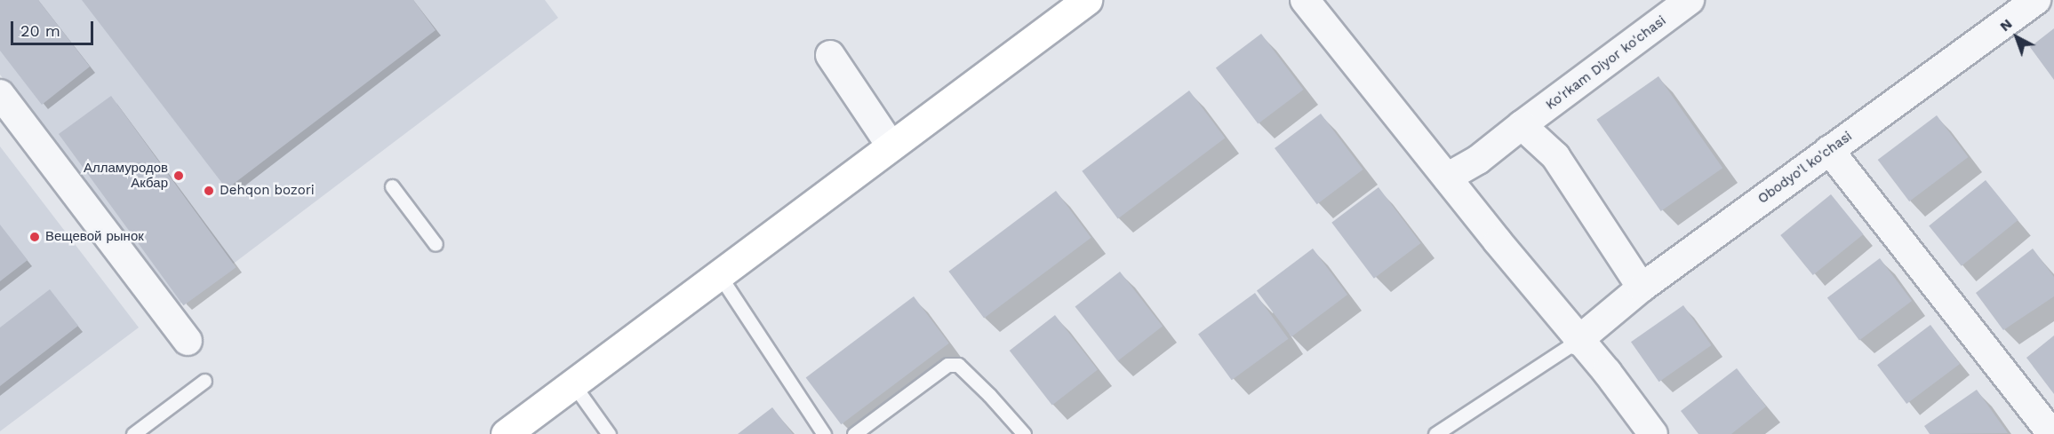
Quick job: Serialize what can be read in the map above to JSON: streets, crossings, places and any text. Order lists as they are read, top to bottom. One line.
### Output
{"streets":{"street":["Ko'rkam Diyor ko'chasi","Obodyo'l ko'chasi"]},"places":["Алламуродов Акбар","Dehqon bozori","Вещевой рынок"],"scale_bar":"20 m","north":"top left"}
